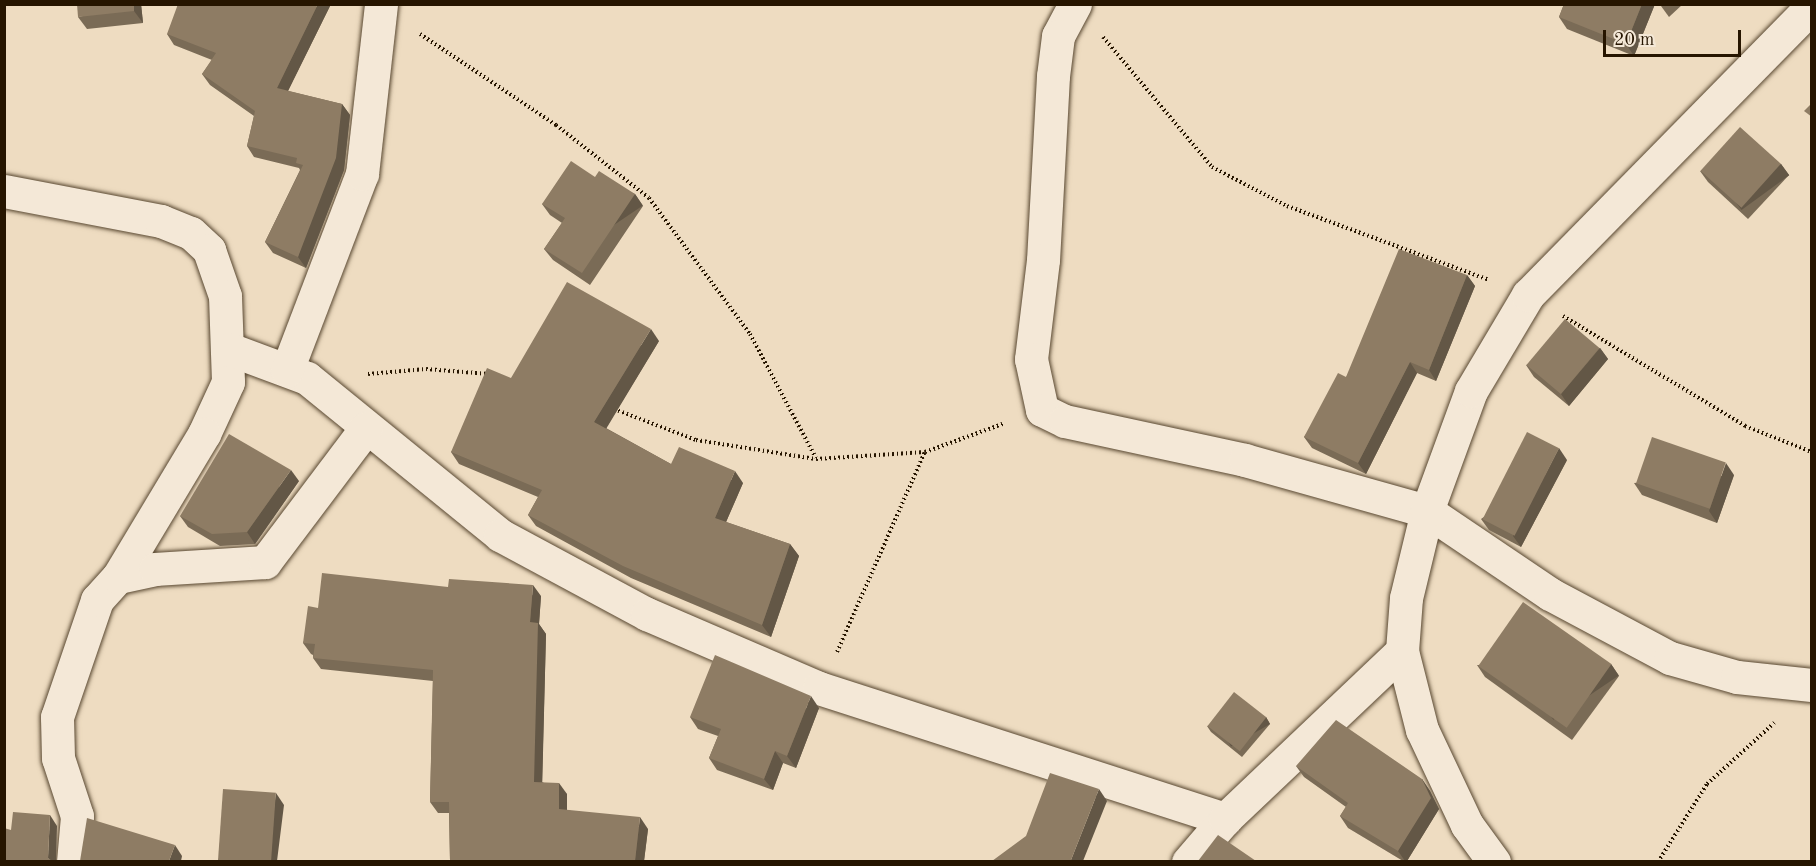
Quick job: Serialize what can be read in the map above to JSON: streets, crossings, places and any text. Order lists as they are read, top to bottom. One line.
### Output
{"scale_bar":"20 m"}
